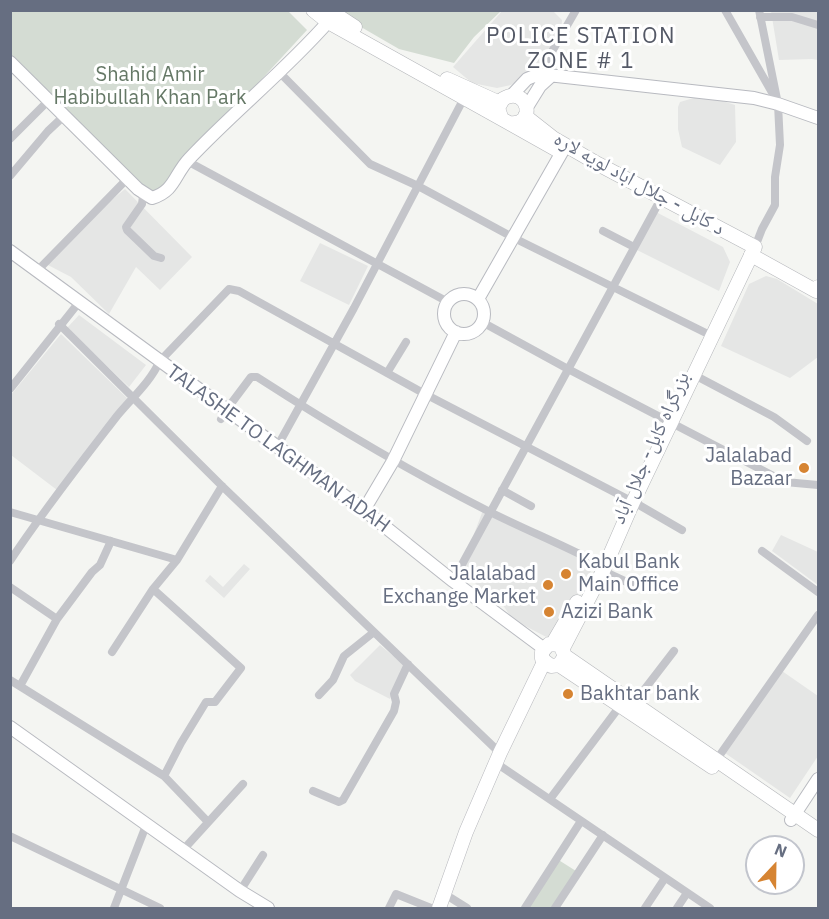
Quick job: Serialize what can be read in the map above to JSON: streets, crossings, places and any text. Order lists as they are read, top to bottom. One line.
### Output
{"streets":{"main road":["د کابل - جلال اباد لویه لاره","بزرگراه کابل- جلال آباد","TALASHE TO LAGHMAN ADAH"]},"crossings":[["د کابل - جلال اباد لویه لاره","بزرگراه کابل- جلال آباد"],["بزرگراه کابل- جلال آباد","TALASHE TO LAGHMAN ADAH"]],"districts":["POLICE STATION ZONE # 1"],"parks":["Shahid Amir Habibullah Khan Park"],"places":["Jalalabad Bazaar","Kabul Bank Main Office","Jalalabad Exchange Market","Azizi Bank","Bakhtar bank"],"north":"top"}
